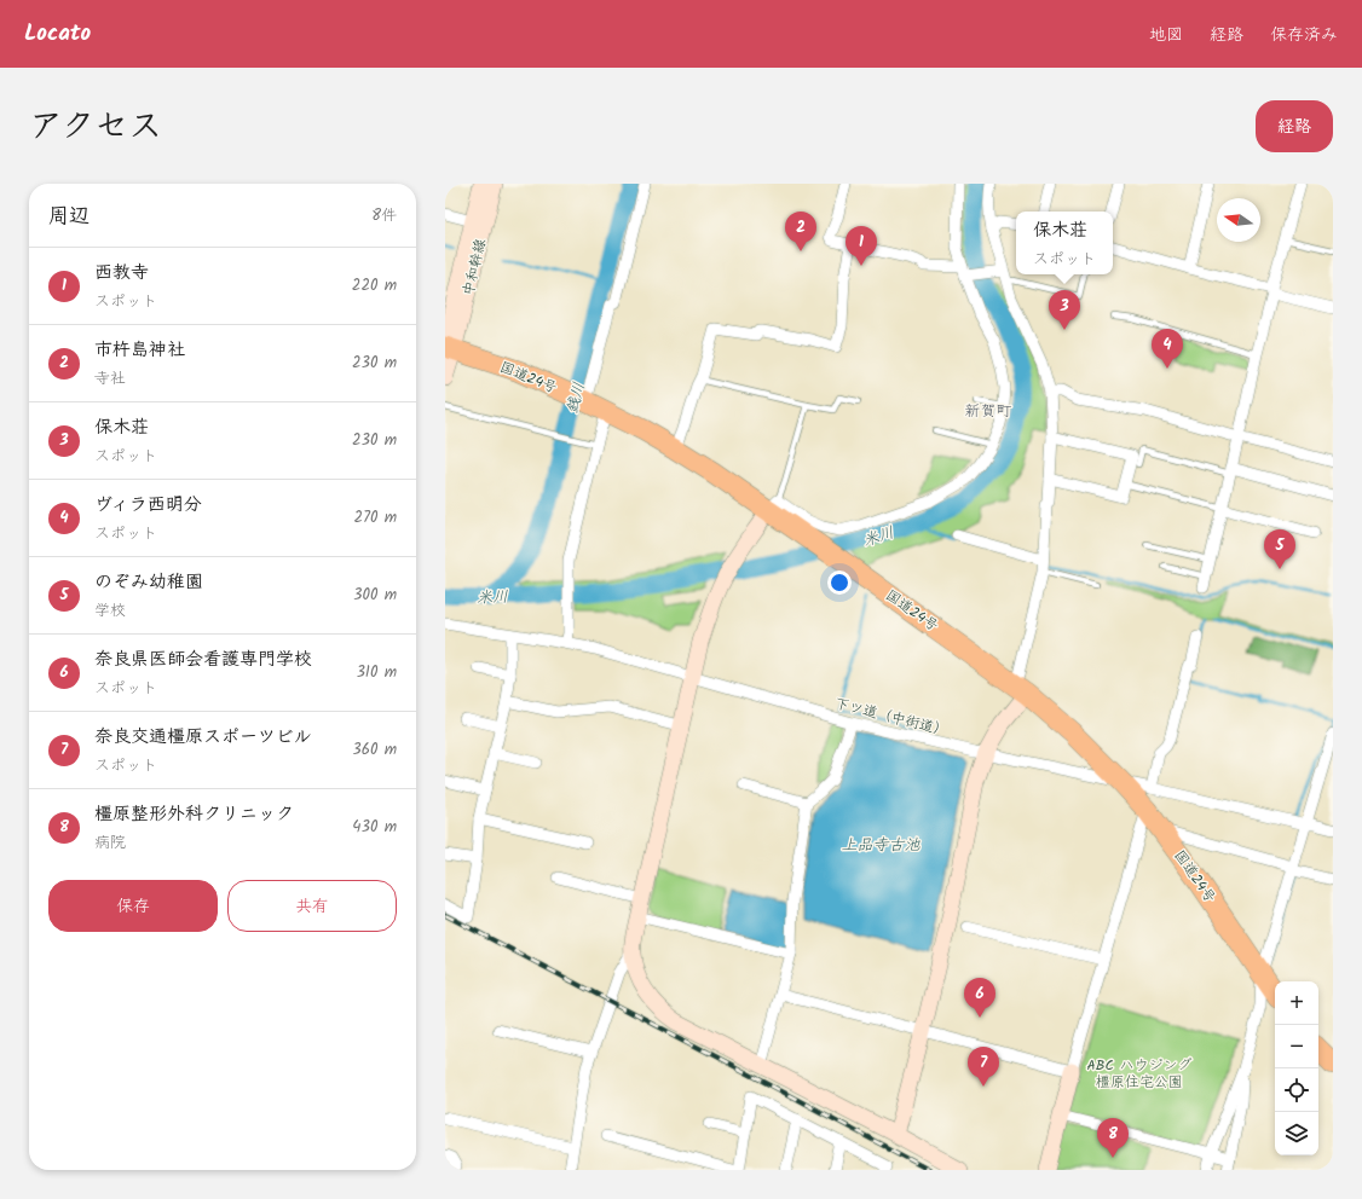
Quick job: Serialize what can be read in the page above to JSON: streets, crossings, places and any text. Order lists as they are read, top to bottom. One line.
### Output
{"streets":{"highway":["国道24号"],"street":["中和幹線","下ツ道（中街道）"]},"crossings":[["中和幹線","国道24号"],["国道24号","下ツ道（中街道）"]],"districts":["新賀町"],"water":["銭川","米川","上品寺古池"],"parks":["ABC ハウジング 橿原住宅公園"],"north":"left","page":{"header":"Locato","nav":["地図","経路","保存済み"],"title":"アクセス","buttons":["経路",["保存","共有"]],"heading":["周辺","8件"],"pins":["2","1","3","4","5","6","7","8"],"popup":["保木荘","スポット"],"list":[{"mark":"1","name":"西教寺","note":"スポット","value":"220 m"},{"mark":"2","name":"市杵島神社","note":"寺社","value":"230 m"},{"mark":"3","name":"保木荘","note":"スポット","value":"230 m"},{"mark":"4","name":"ヴィラ西明分","note":"スポット","value":"270 m"},{"mark":"5","name":"のぞみ幼稚園","note":"学校","value":"300 m"},{"mark":"6","name":"奈良県医師会看護専門学校","note":"スポット","value":"310 m"},{"mark":"7","name":"奈良交通橿原スポーツビル","note":"スポット","value":"360 m"},{"mark":"8","name":"橿原整形外科クリニック","note":"病院","value":"430 m"}],"map_buttons":["+","−"]}}
